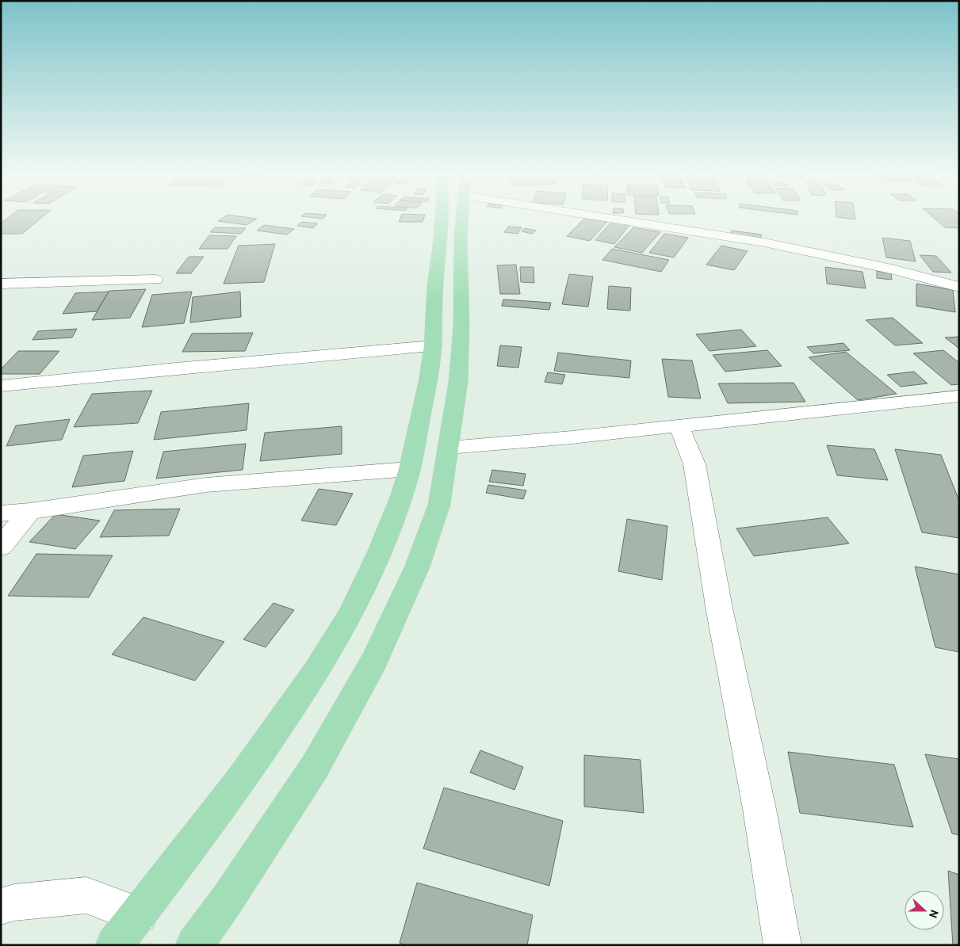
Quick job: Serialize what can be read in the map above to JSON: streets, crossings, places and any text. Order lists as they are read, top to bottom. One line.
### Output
{"north":"right"}
